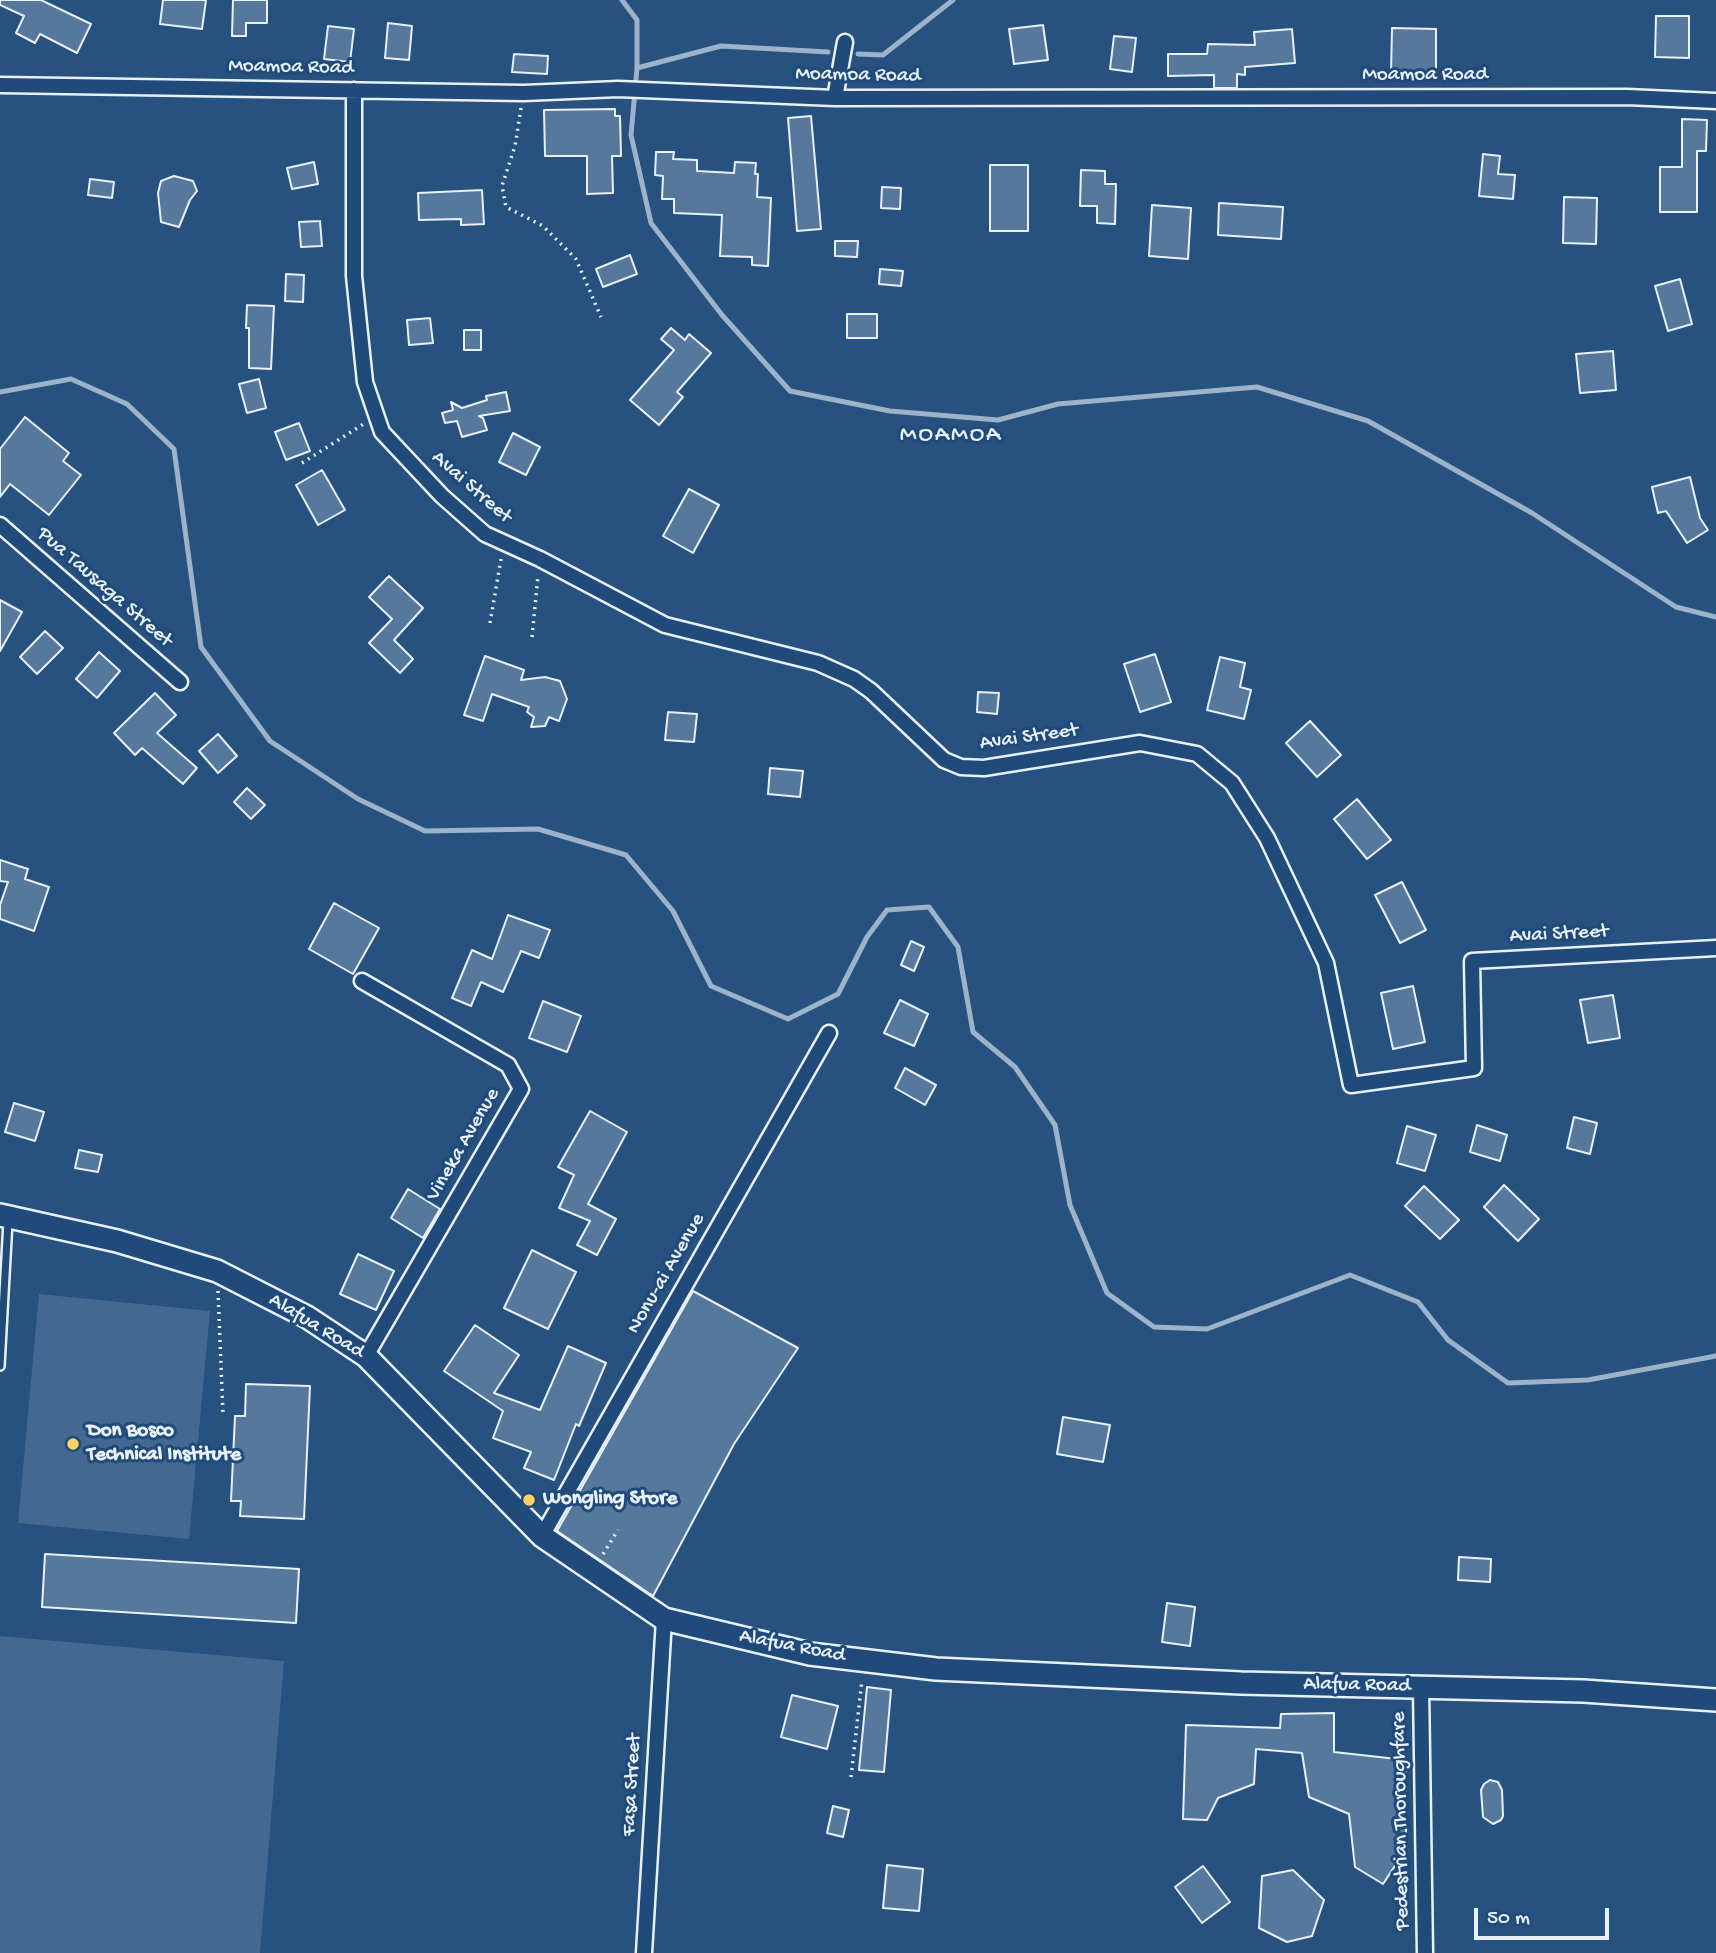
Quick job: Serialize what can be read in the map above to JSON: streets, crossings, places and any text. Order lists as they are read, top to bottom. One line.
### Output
{"streets":{"street":["Moamoa Road","Avai Street","Pua Tausaga Street","Vineka Avenue","Nonu-ai Avenue","Alafua Road","Fasa Street","Pedestrian Thoroughfare"]},"crossings":[["Moamoa Road","Avai Street"],["Vineka Avenue","Alafua Road"],["Nonu-ai Avenue","Alafua Road"],["Alafua Road","Fasa Street"],["Alafua Road","Pedestrian Thoroughfare"]],"districts":["MOAMOA"],"places":["Don Bosco Technical Institute","Wongling Store"],"scale_bar":"50 m"}
